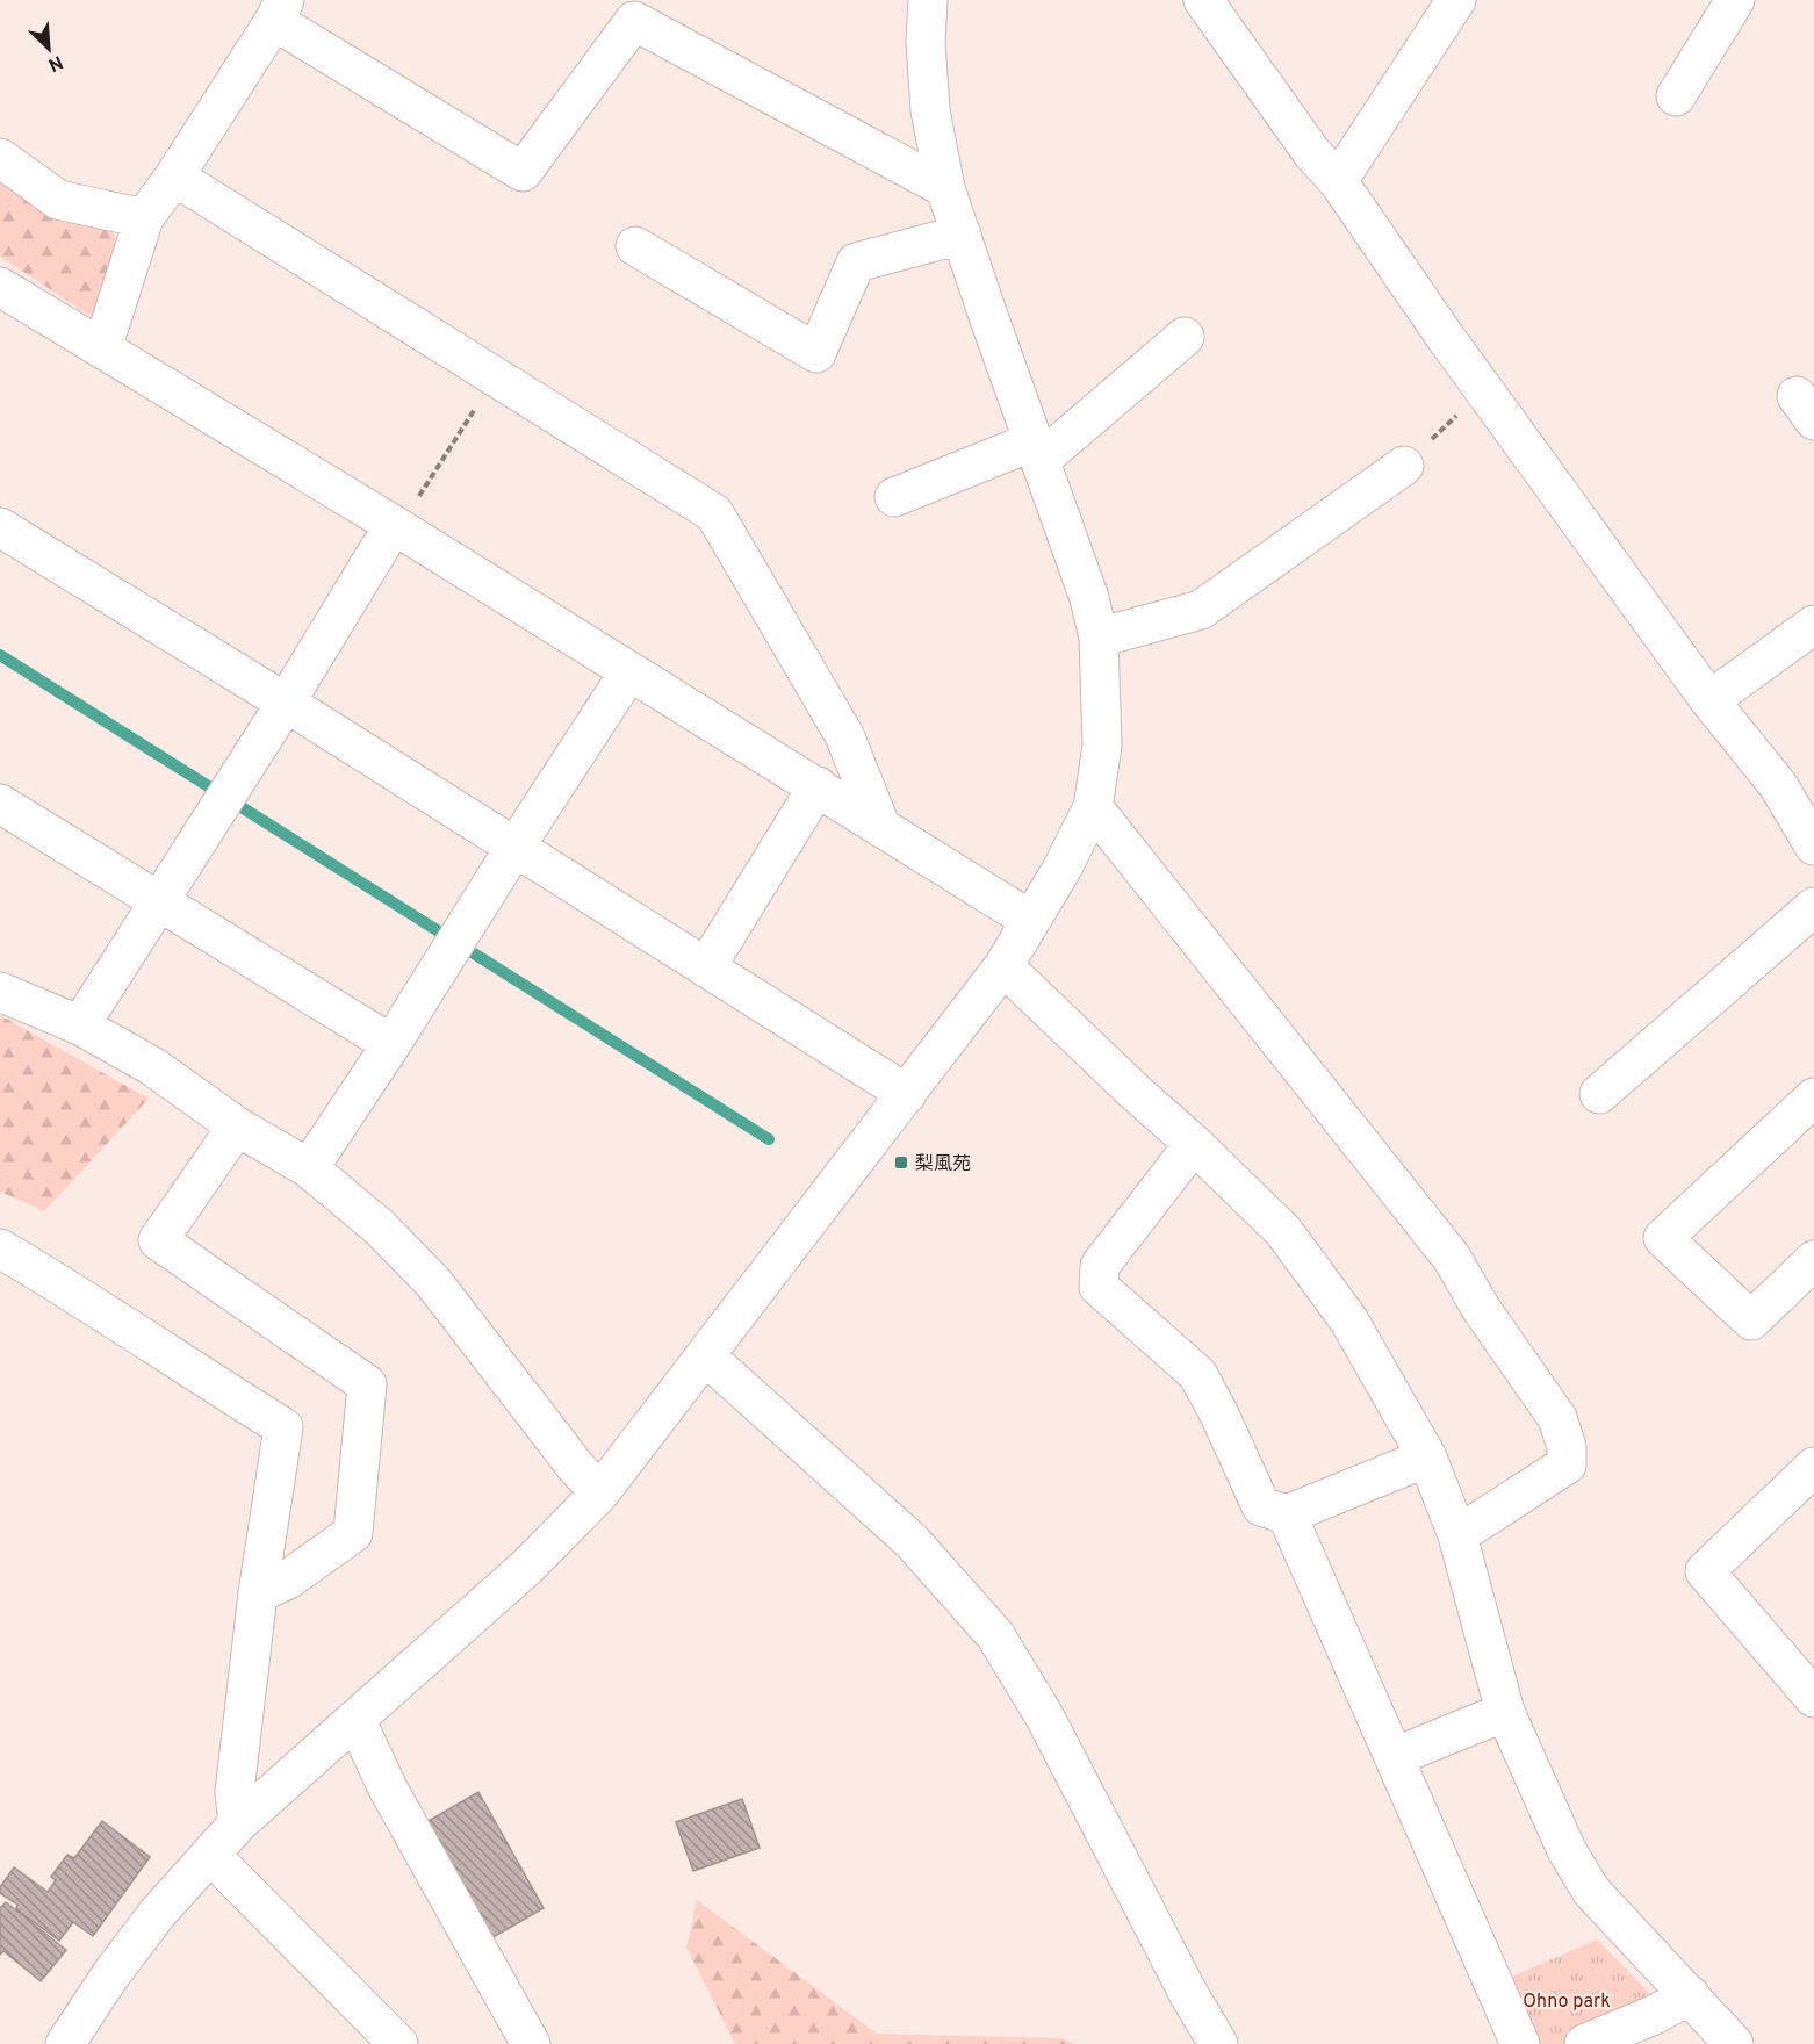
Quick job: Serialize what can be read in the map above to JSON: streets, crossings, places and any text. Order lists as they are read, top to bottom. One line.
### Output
{"parks":["Ohno park"],"places":{"transit":["梨風苑"]},"north":"bottom right"}
